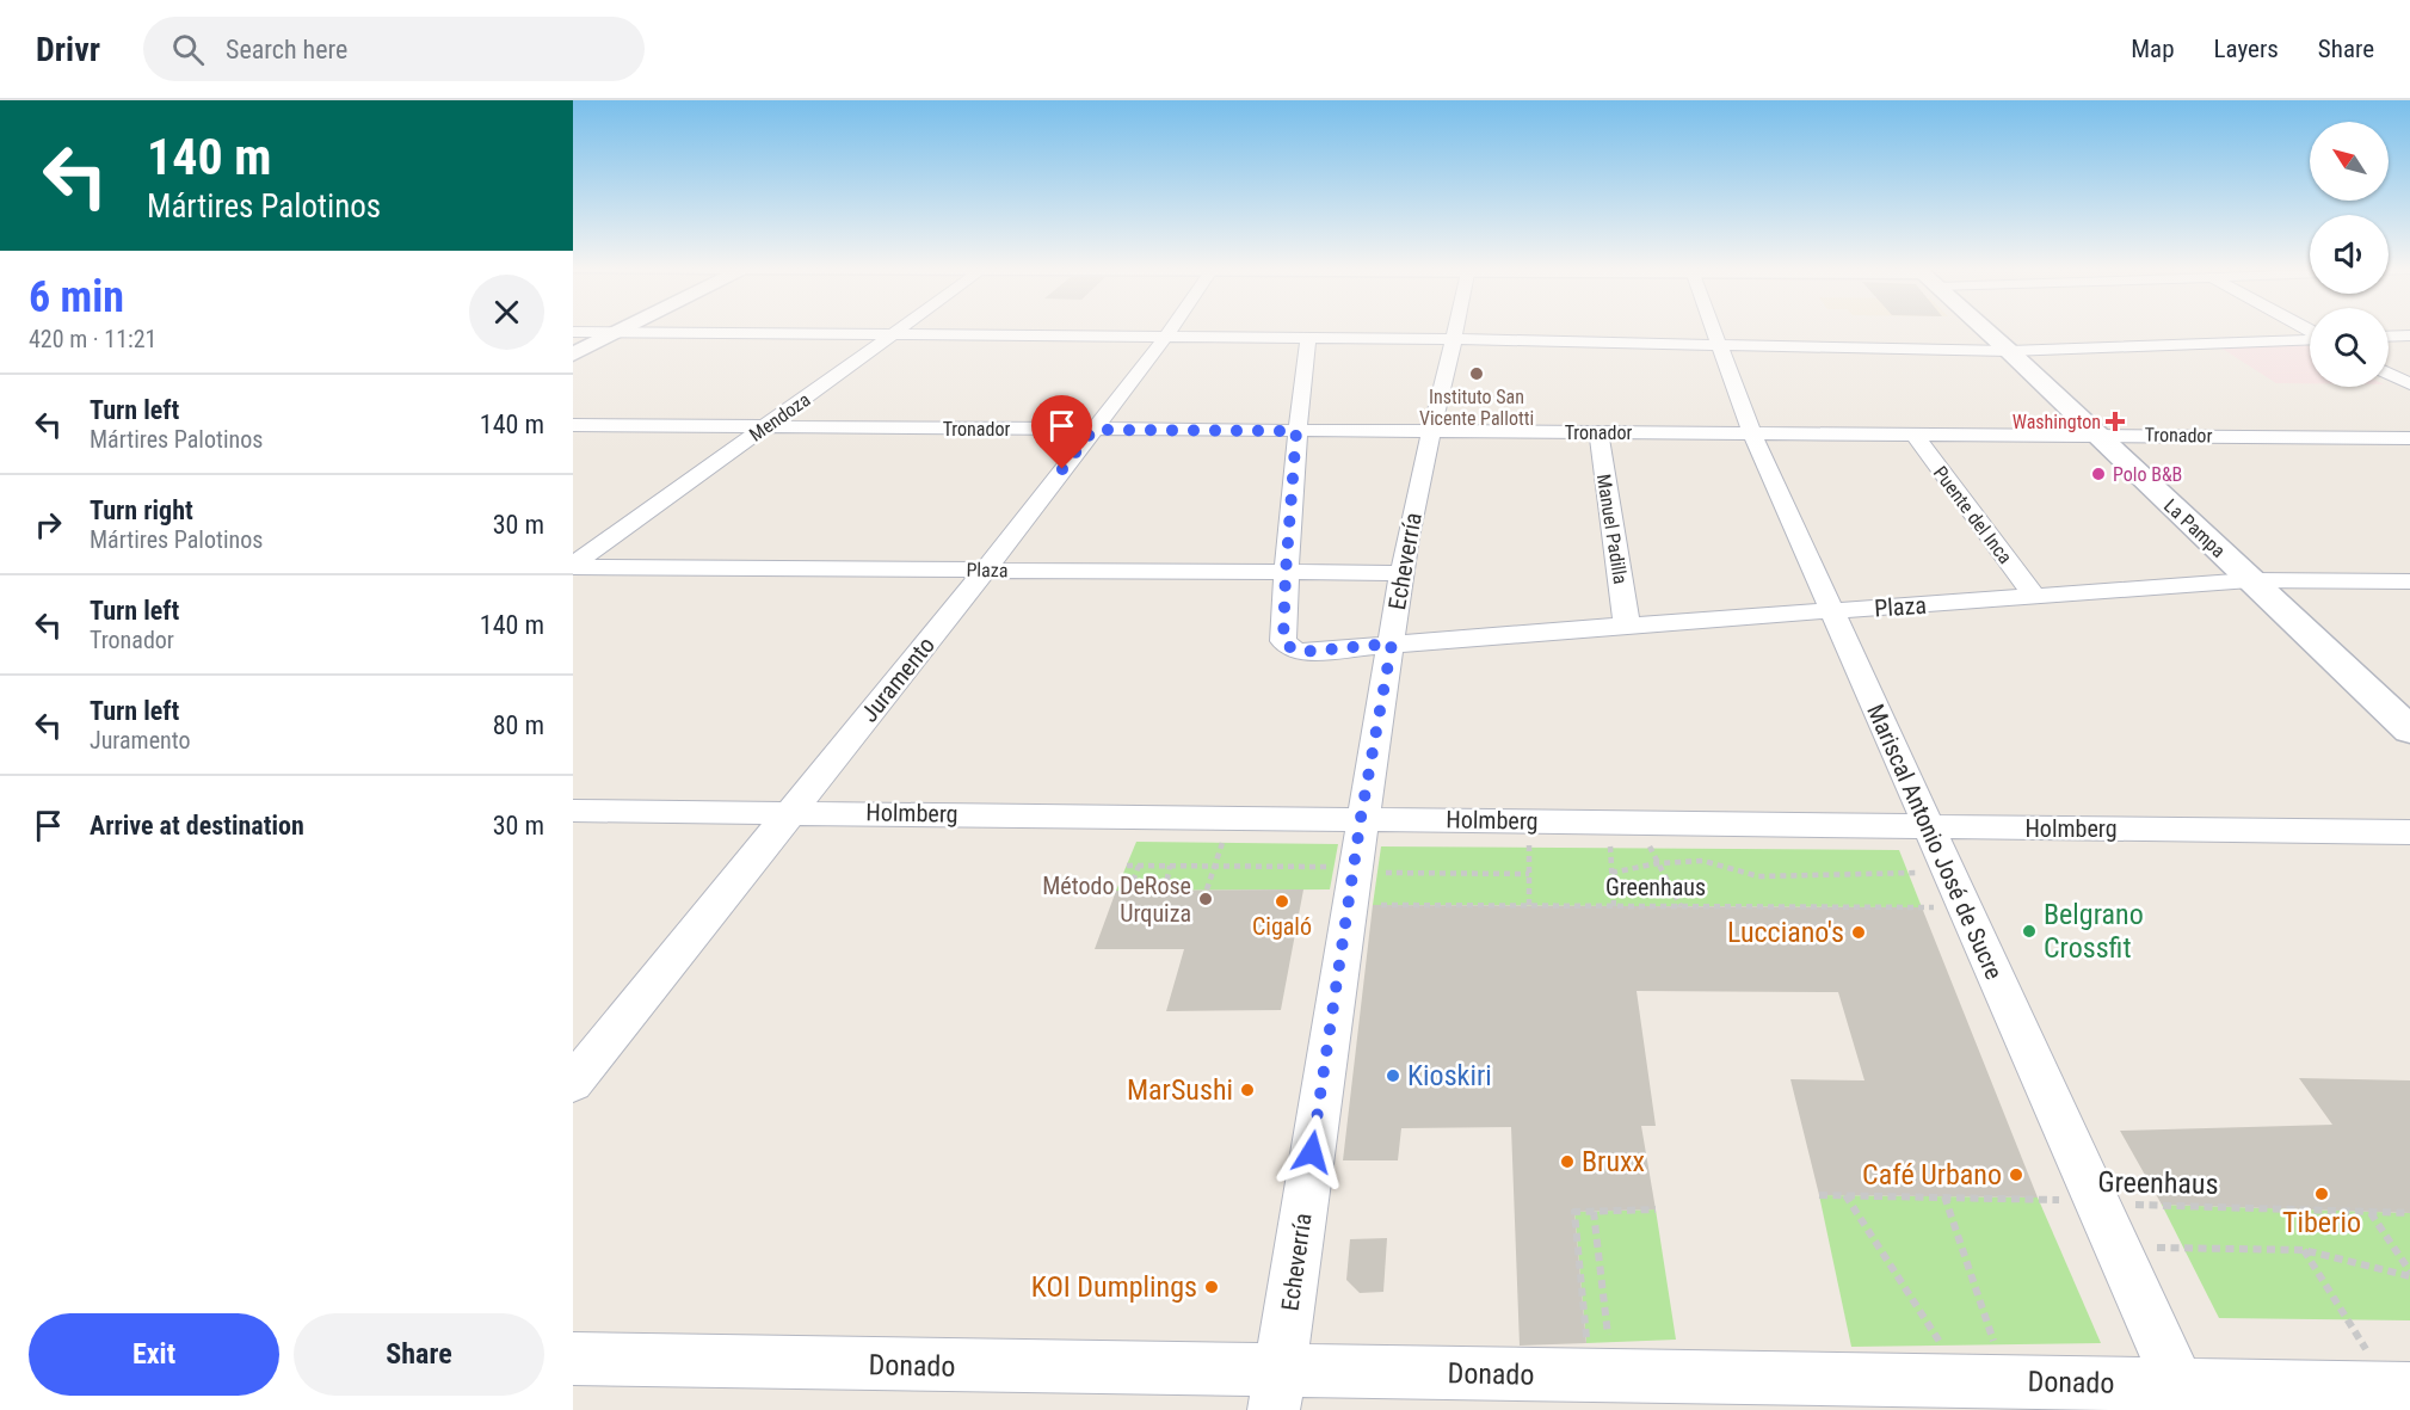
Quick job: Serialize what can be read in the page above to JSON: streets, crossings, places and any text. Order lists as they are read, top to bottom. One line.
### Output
{"streets":{"street":["Mendoza","Tronador","Puente del Inca","La Pampa","Manuel Padilla","Echeverría","Plaza","Juramento","Holmberg","Mariscal Antonio José de Sucre","Donado"],"path":["Greenhaus"]},"crossings":[["Mendoza","Tronador"],["Mendoza","Plaza"],["Tronador","Puente del Inca"],["Tronador","La Pampa"],["Tronador","Manuel Padilla"],["Tronador","Echeverría"],["Tronador","Juramento"],["Tronador","Mariscal Antonio José de Sucre"],["Puente del Inca","Plaza"],["La Pampa","Plaza"],["Manuel Padilla","Plaza"],["Echeverría","Plaza"],["Echeverría","Holmberg"],["Echeverría","Greenhaus"],["Echeverría","Donado"],["Plaza","Juramento"],["Plaza","Mariscal Antonio José de Sucre"],["Juramento","Holmberg"],["Holmberg","Mariscal Antonio José de Sucre"],["Mariscal Antonio José de Sucre","Greenhaus"],["Mariscal Antonio José de Sucre","Donado"]],"places":{"other":["Instituto San Vicente Pallotti","Polo B&B","Método DeRose Urquiza","Cigaló","Belgrano Crossfit","Lucciano's","Kioskiri","MarSushi","Bruxx","Café Urbano","Tiberio","KOI Dumplings"],"health":["Washington"]},"north":"top left","page":{"header":"Drivr","search":"Search here","nav":["Map","Layers","Share"],"turn":["140 m","Mártires Palotinos"],"heading":["6 min","420 m · 11:21"],"list":[{"name":"Turn left","note":"Mártires Palotinos","value":"140 m"},{"name":"Turn right","note":"Mártires Palotinos","value":"30 m"},{"name":"Turn left","note":"Tronador","value":"140 m"},{"name":"Turn left","note":"Juramento","value":"80 m"},{"name":"Arrive at destination","value":"30 m"}],"buttons":["Exit","Share"]}}
